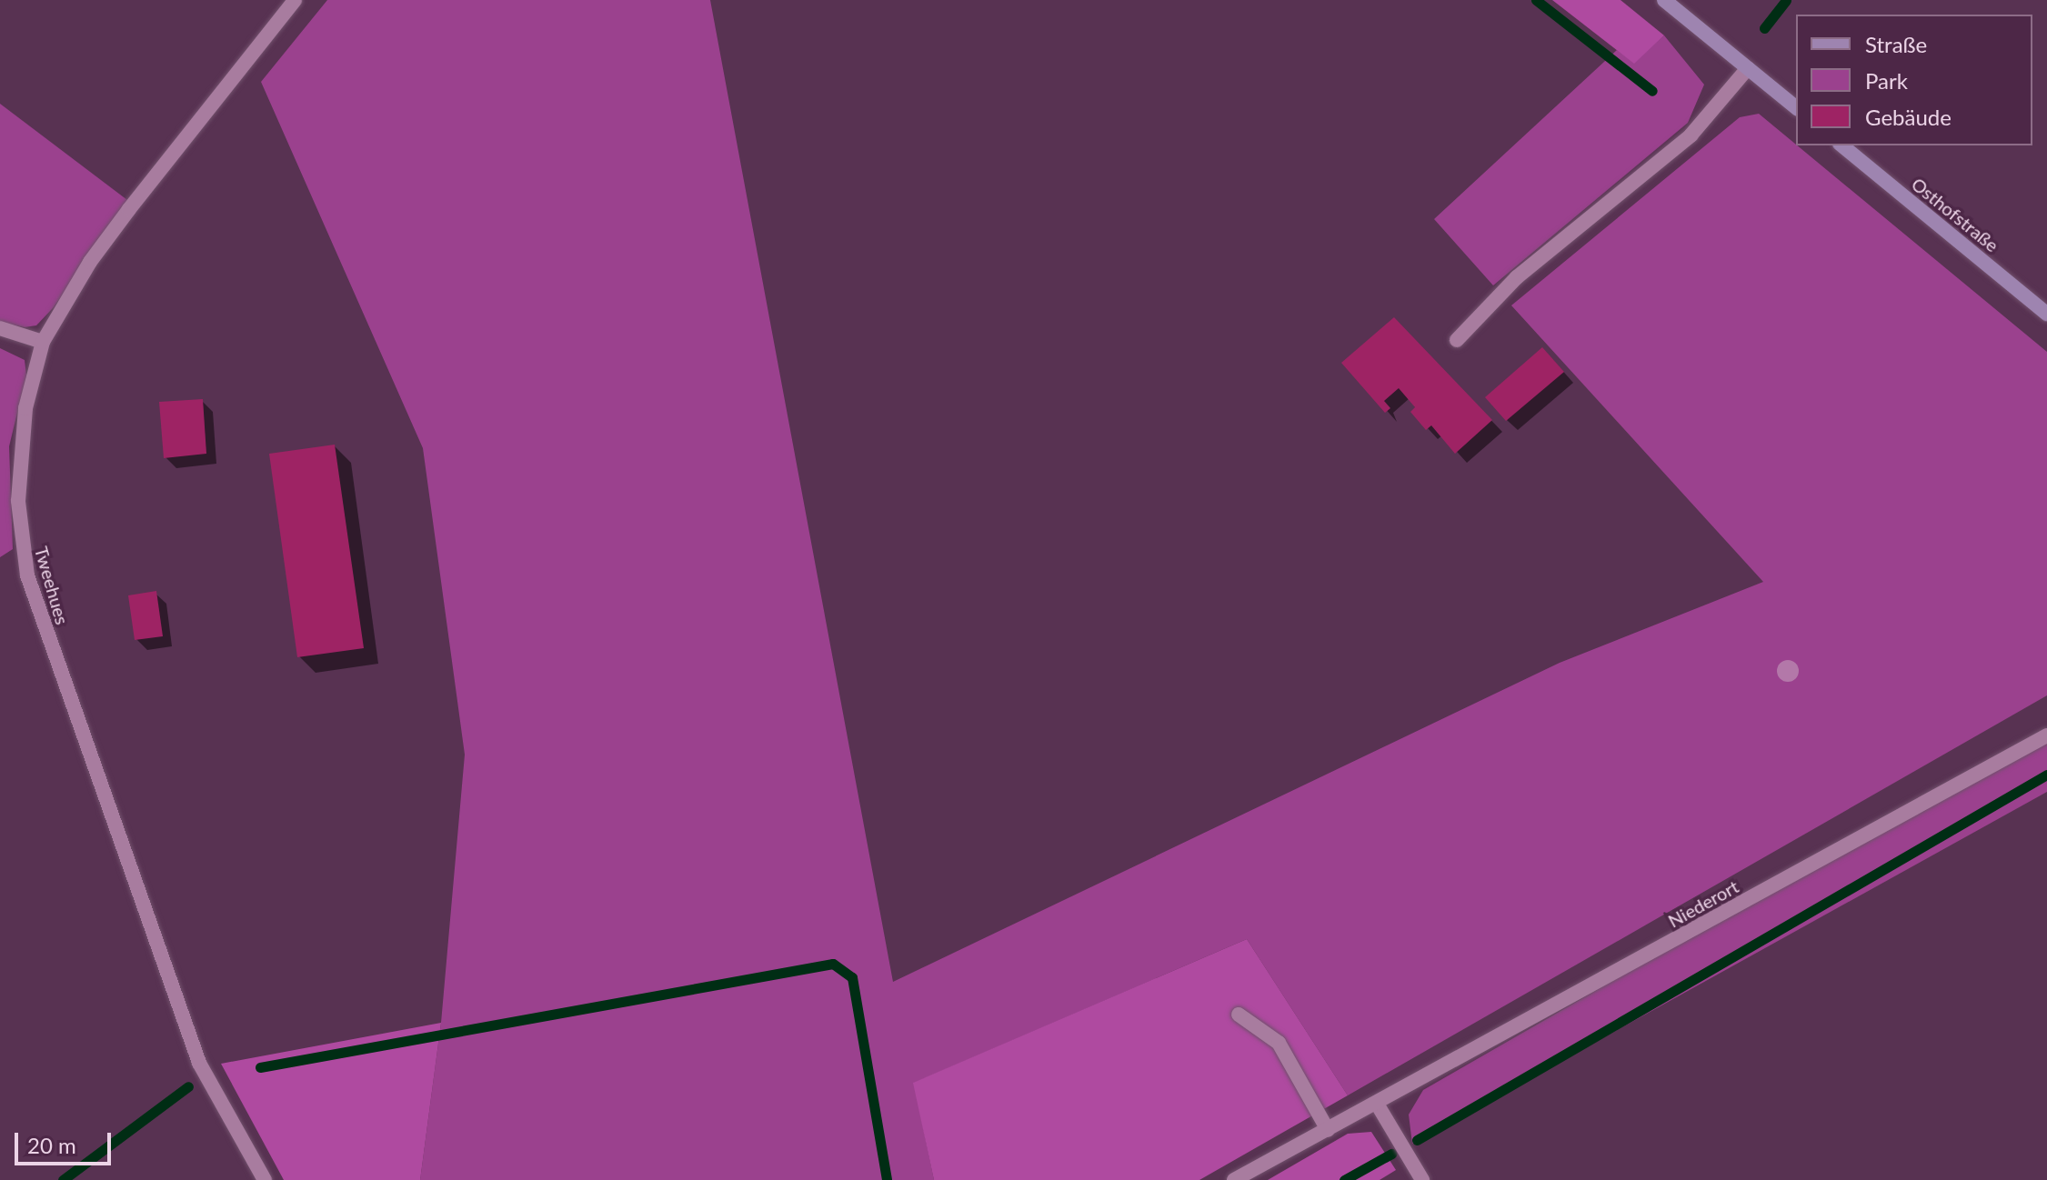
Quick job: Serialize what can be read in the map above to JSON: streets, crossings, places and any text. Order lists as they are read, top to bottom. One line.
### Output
{"streets":{"street":["Osthofstraße","Tweehues","Niederort"]},"legend":["Straße","Park","Gebäude"],"scale_bar":"20 m"}
